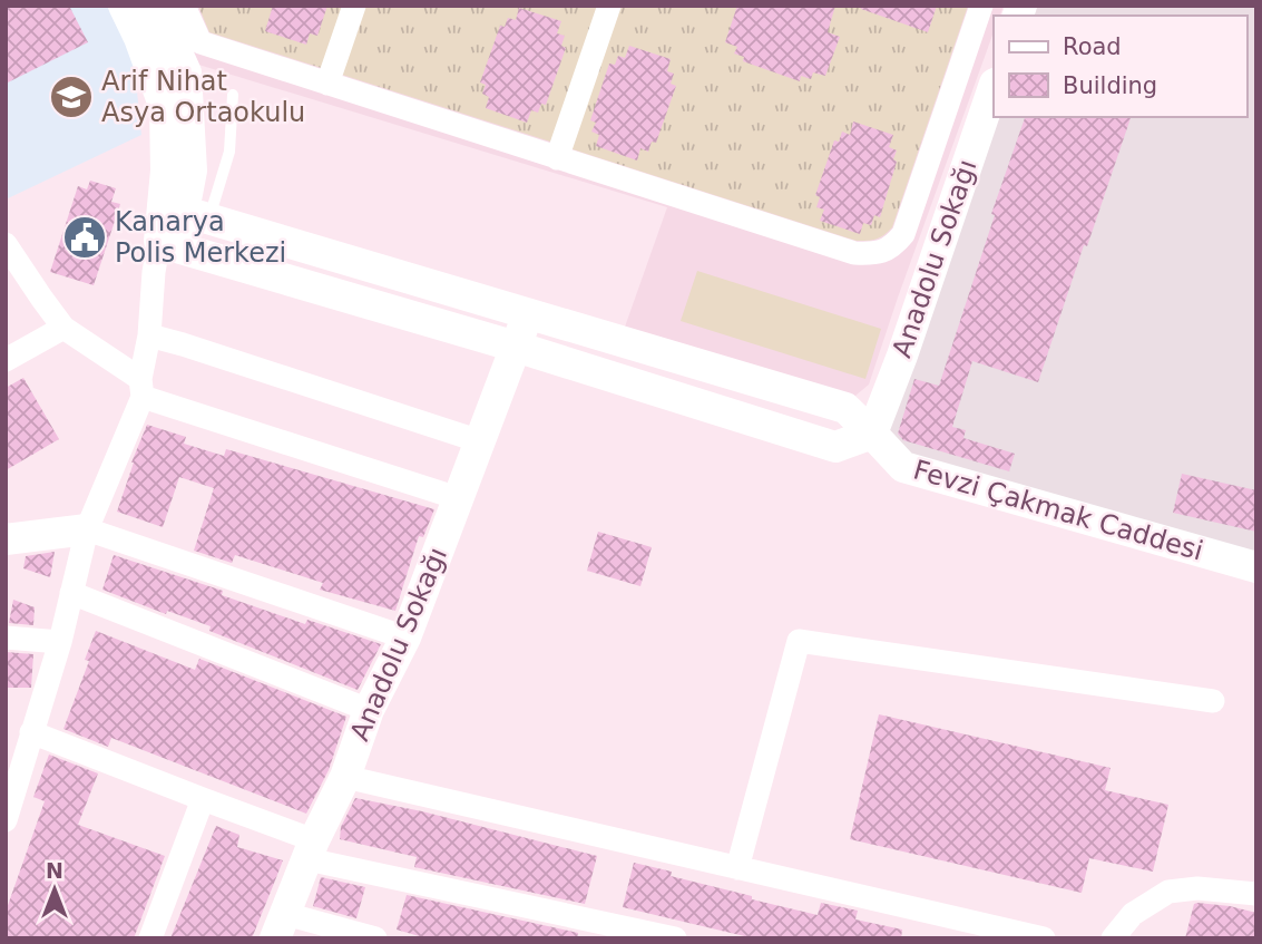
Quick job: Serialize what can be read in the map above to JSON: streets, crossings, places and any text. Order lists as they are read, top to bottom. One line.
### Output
{"streets":{"street":["Anadolu Sokağı","Fevzi Çakmak Caddesi"]},"crossings":[["Anadolu Sokağı","Fevzi Çakmak Caddesi"]],"places":{"school or university":["Arif Nihat Asya Ortaokulu"],"public building":["Kanarya Polis Merkezi"]},"legend":["Road","Building"],"north":"top"}
